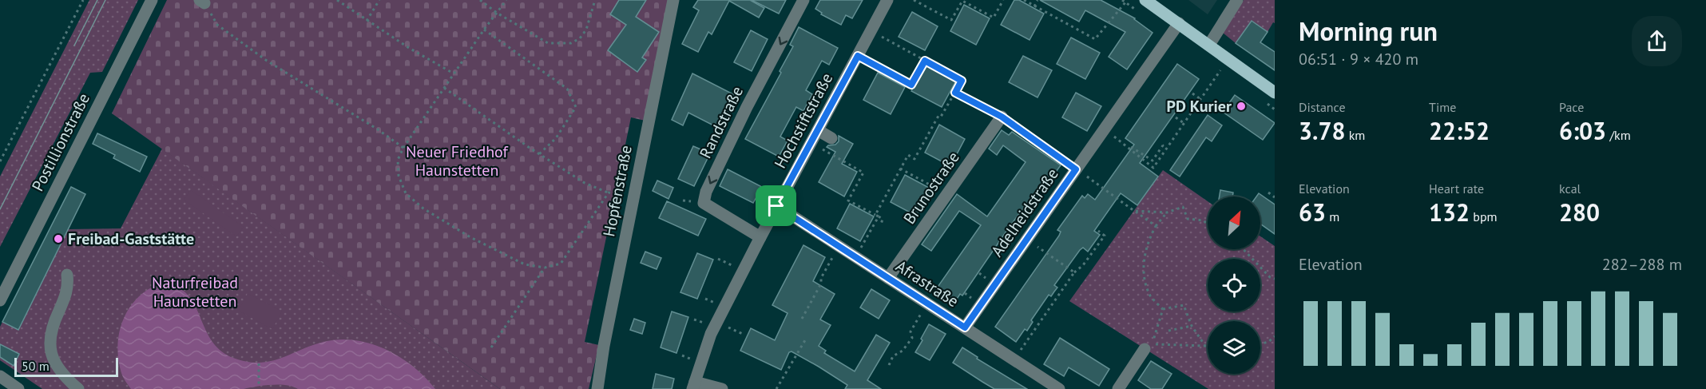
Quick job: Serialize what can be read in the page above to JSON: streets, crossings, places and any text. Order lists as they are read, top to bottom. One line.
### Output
{"streets":{"street":["Hochstiftstraße","Randstraße","Postillionstraße","Brunostraße","Hopfenstraße","Adelheidstraße","Afrastraße"]},"crossings":[["Hochstiftstraße","Randstraße"],["Hochstiftstraße","Afrastraße"],["Brunostraße","Afrastraße"],["Adelheidstraße","Afrastraße"]],"one_way":["Randstraße"],"parks":["Neuer Friedhof Haunstetten","Naturfreibad Haunstetten"],"places":["PD Kurier","Freibad-Gaststätte"],"scale_bar":"50 m","north":"top right","page":{"heading":["Morning run","06:51 · 9 × 420 m"],"stats":[["Distance","3.78 km"],["Time","22:52"],["Pace","6:03 /km"],["Elevation","63 m"],["Heart rate","132 bpm"],["kcal","280"]],"chart":["Elevation","282–288 m"],"scale":"50 m"}}
